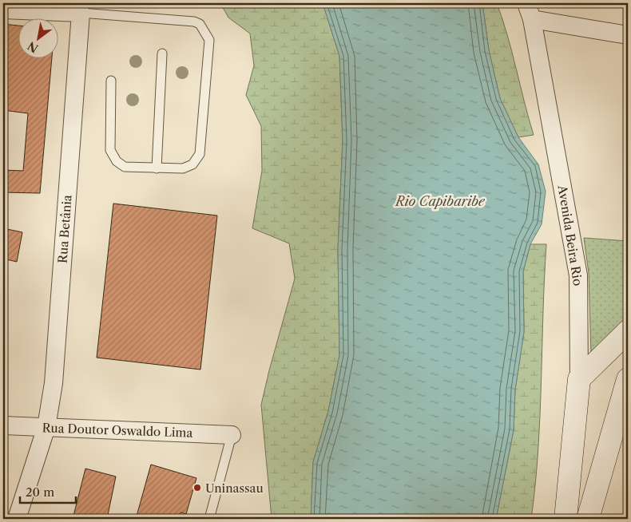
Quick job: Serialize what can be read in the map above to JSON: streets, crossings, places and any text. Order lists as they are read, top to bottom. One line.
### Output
{"streets":{"main road":["Avenida Beira Rio"],"street":["Rua Betânia","Rua Doutor Oswaldo Lima"]},"crossings":[["Rua Betânia","Rua Doutor Oswaldo Lima"]],"water":["Rio Capibaribe"],"places":["Uninassau"],"scale_bar":"20 m","north":"bottom left"}
